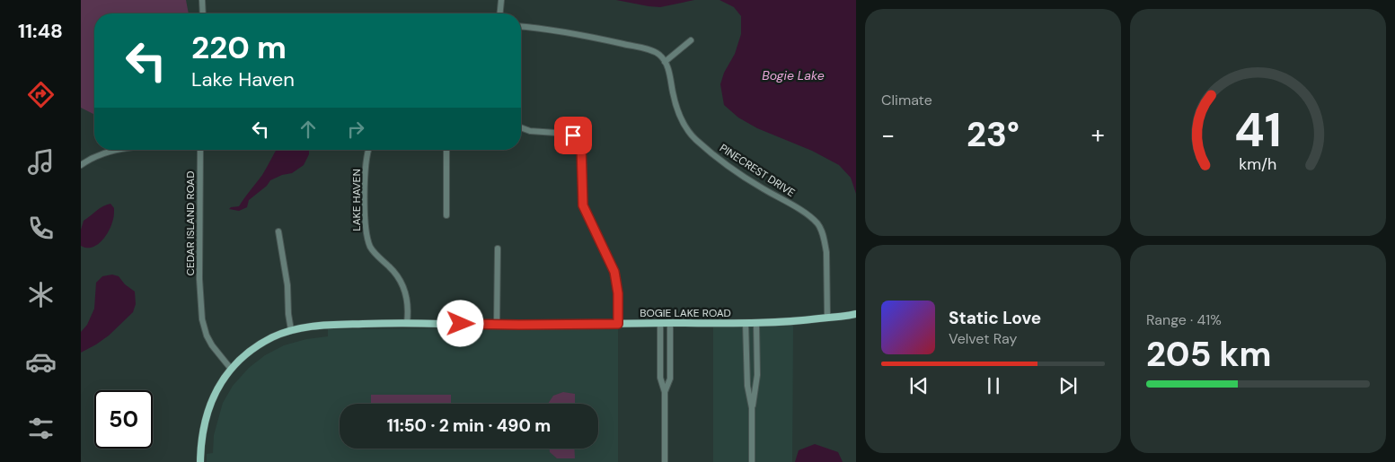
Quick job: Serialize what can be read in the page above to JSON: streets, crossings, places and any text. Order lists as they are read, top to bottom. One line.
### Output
{"streets":{"main road":["BOGIE LAKE ROAD"],"street":["PINECREST DRIVE","LAKE HAVEN","CEDAR ISLAND ROAD"]},"crossings":[["PINECREST DRIVE","BOGIE LAKE ROAD"],["LAKE HAVEN","BOGIE LAKE ROAD"],["CEDAR ISLAND ROAD","BOGIE LAKE ROAD"]],"water":["Bogie Lake"],"page":{"tabs":"11:48","tile":["Climate",["Range · 41%","205 km"]],"turn":["220 m","Lake Haven"],"heat":["−","23°","+"],"song":["Static Love","Velvet Ray"],"limit":"50","trip":"11:50 · 2 min · 490 m","gauge":["41","km/h"]}}
